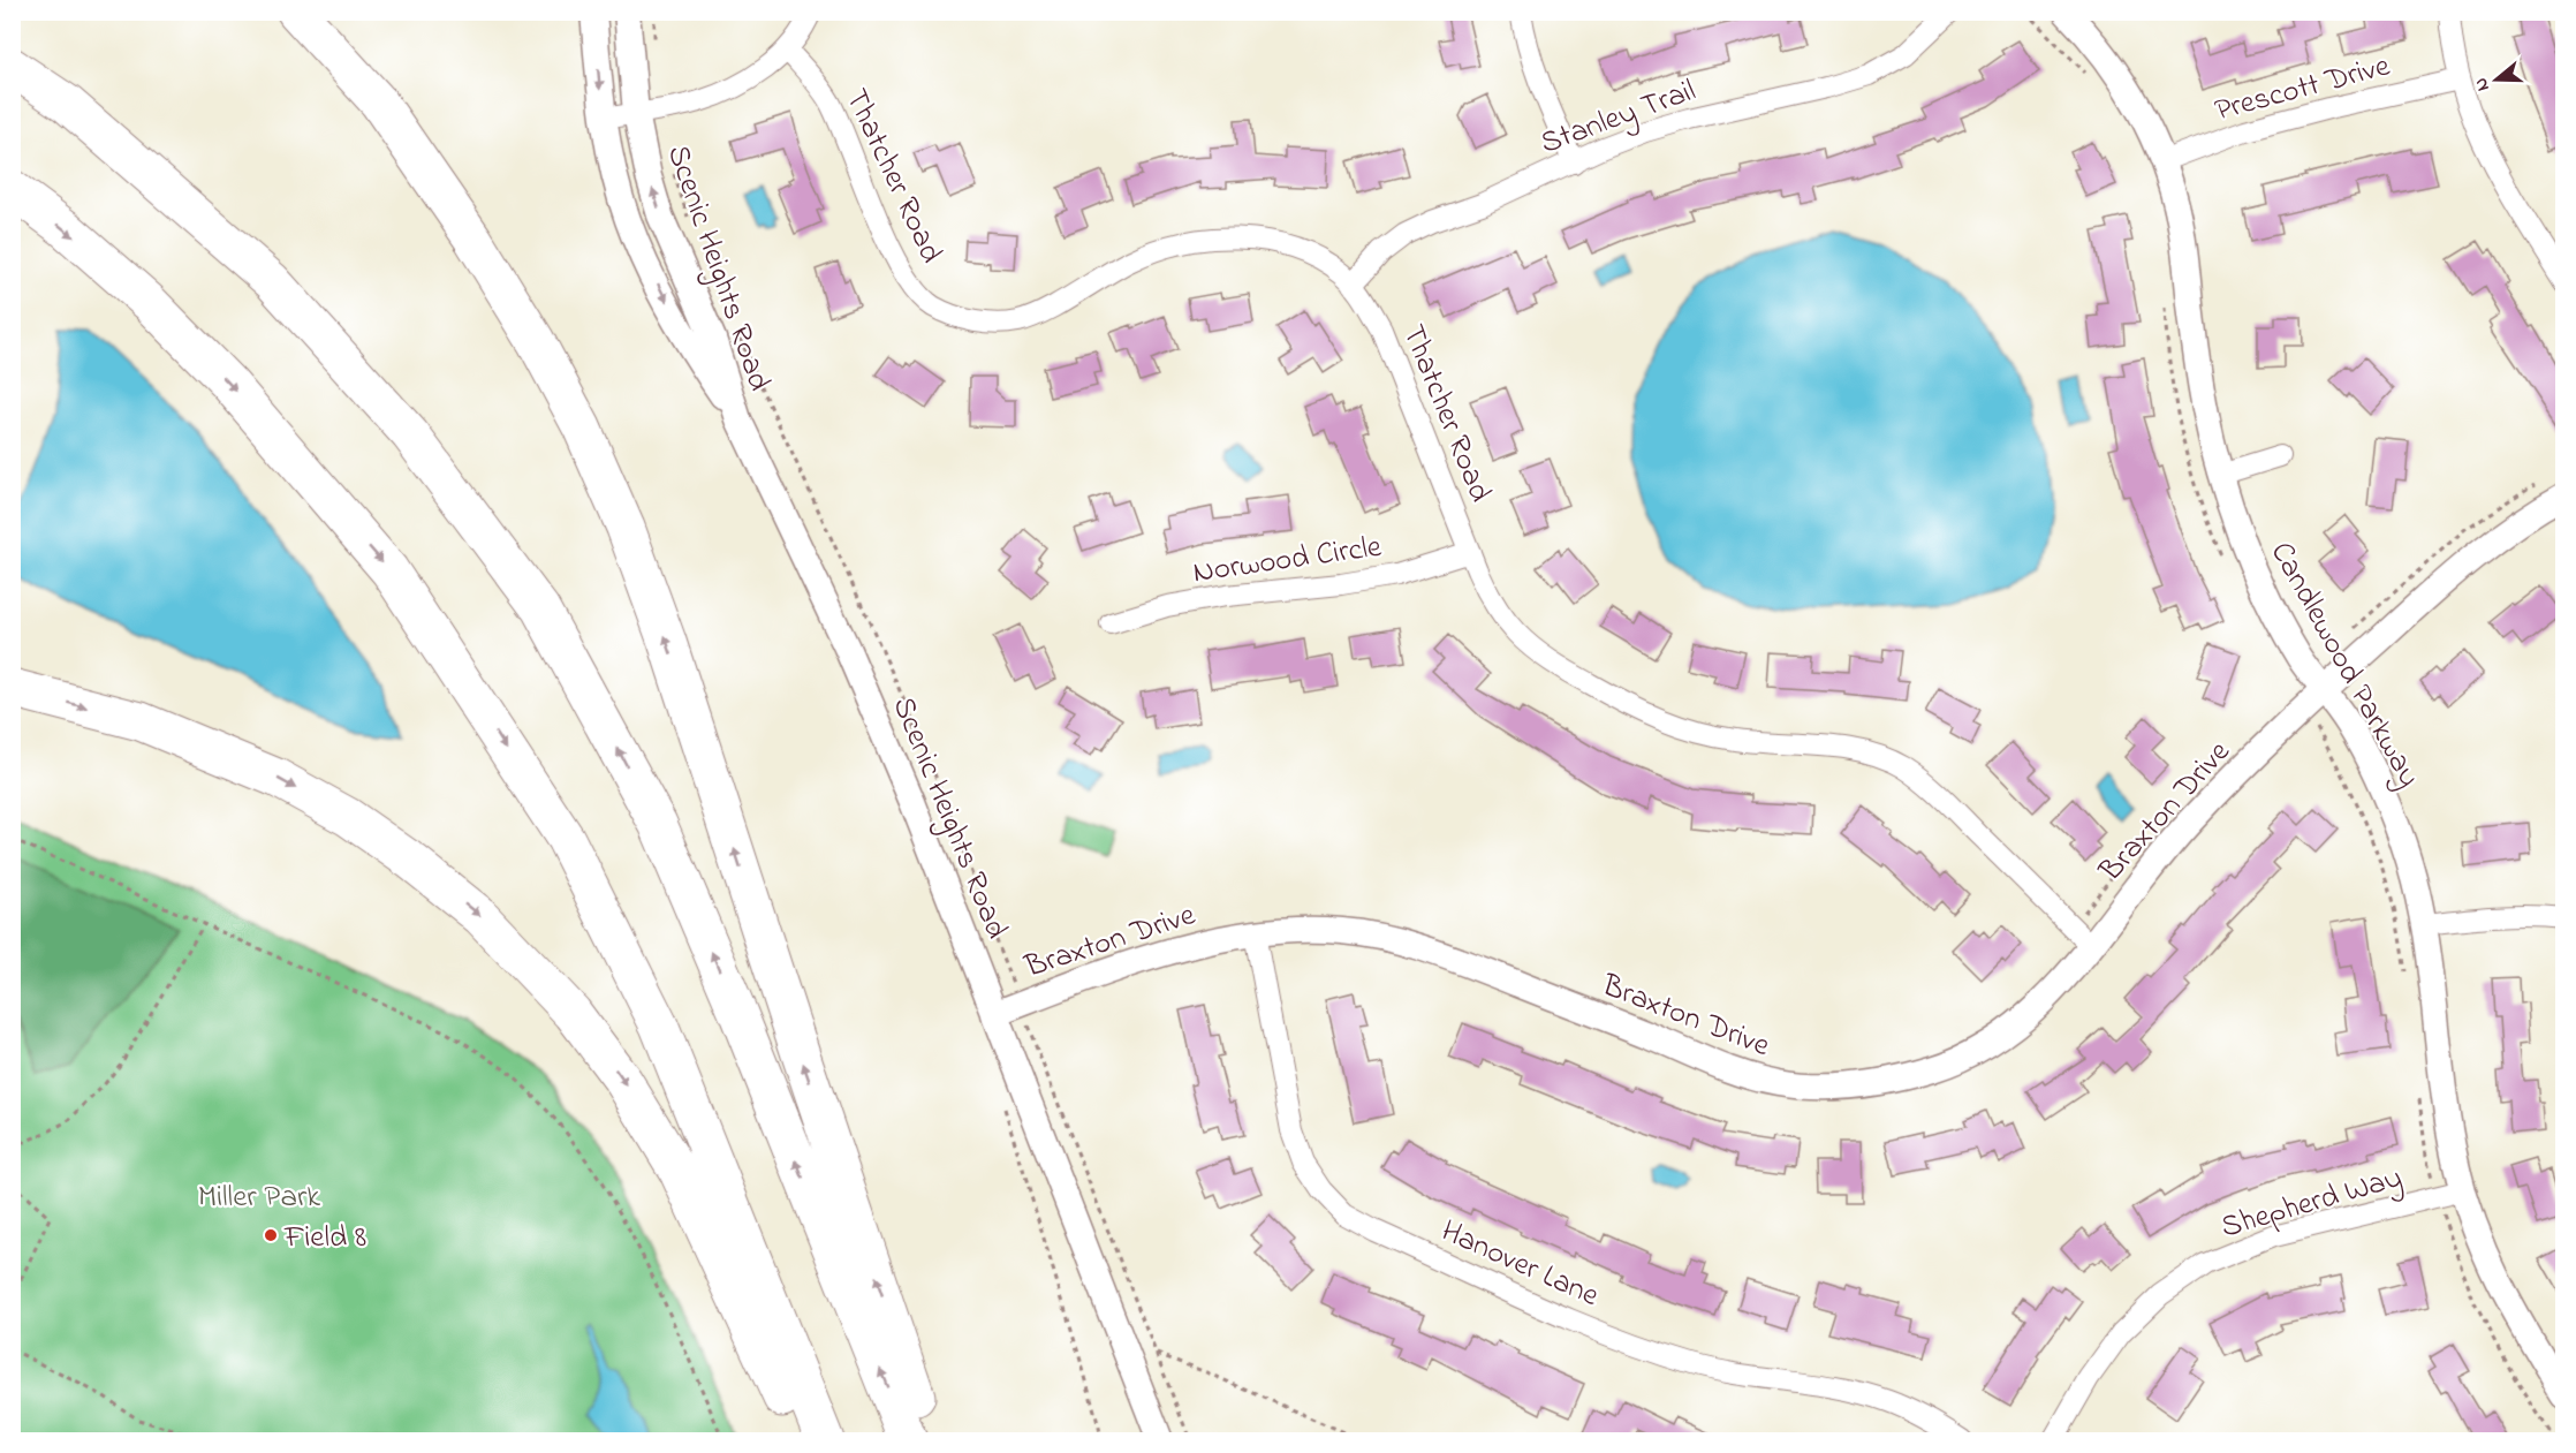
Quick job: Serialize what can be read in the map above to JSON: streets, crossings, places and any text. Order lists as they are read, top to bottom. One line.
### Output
{"streets":{"street":["Prescott Drive","Stanley Trail","Thatcher Road","Scenic Heights Road","Norwood Circle","Candlewood Parkway","Braxton Drive","Shepherd Way","Hanover Lane"]},"crossings":[["Prescott Drive","Candlewood Parkway"],["Stanley Trail","Thatcher Road"],["Thatcher Road","Norwood Circle"],["Thatcher Road","Braxton Drive"],["Scenic Heights Road","Braxton Drive"],["Candlewood Parkway","Braxton Drive"],["Candlewood Parkway","Shepherd Way"],["Braxton Drive","Hanover Lane"]],"parks":["Miller Park"],"places":["Field 8"],"north":"left"}
